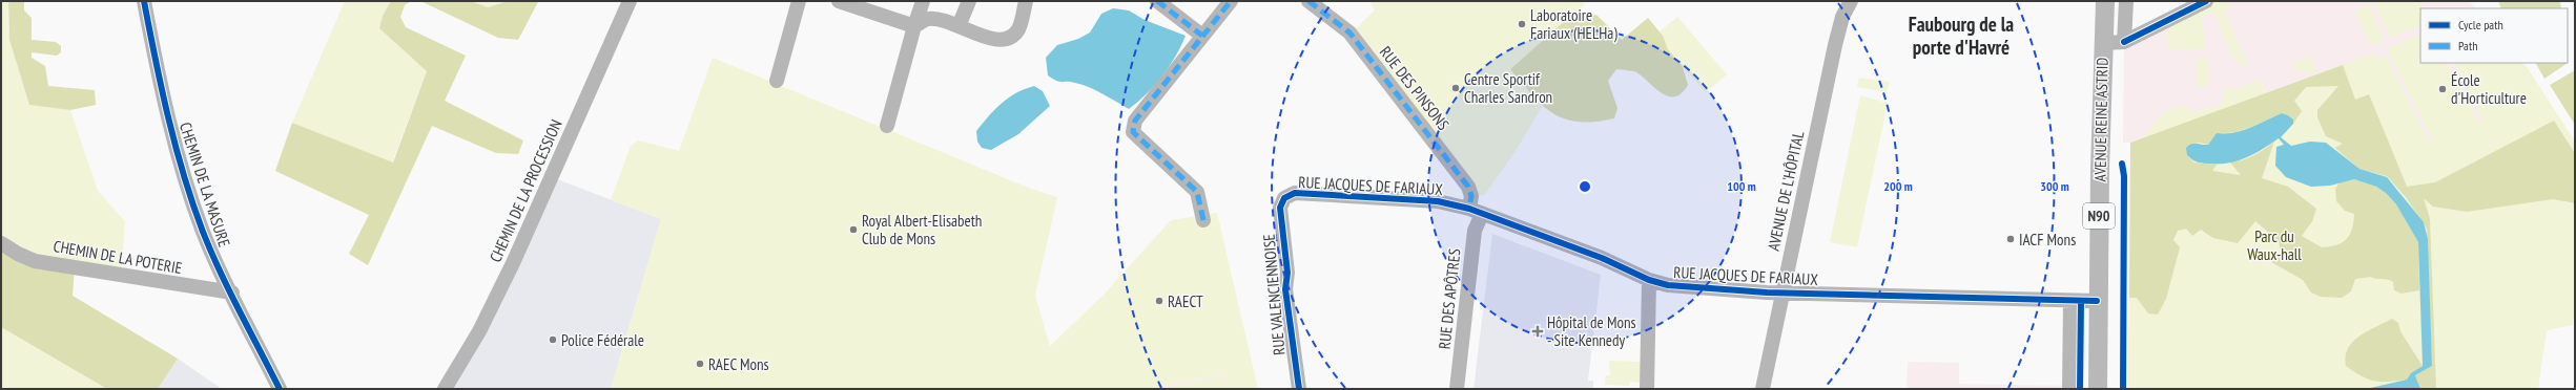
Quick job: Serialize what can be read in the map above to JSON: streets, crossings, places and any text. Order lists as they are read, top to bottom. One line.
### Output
{"streets":{"main road":["AVENUE REINE ASTRID","N90"],"street":["RUE DES PINSONS","CHEMIN DE LA MASURE","RUE JACQUES DE FARIAUX","CHEMIN DE LA PROCESSION","AVENUE DE L'HÔPITAL","CHEMIN DE LA POTERIE","RUE VALENCIENNOISE","RUE DES APÔTRES"]},"crossings":[["RUE DES PINSONS","RUE JACQUES DE FARIAUX"],["RUE DES PINSONS","RUE DES APÔTRES"],["AVENUE REINE ASTRID","RUE JACQUES DE FARIAUX"],["CHEMIN DE LA MASURE","CHEMIN DE LA POTERIE"],["RUE JACQUES DE FARIAUX","AVENUE DE L'HÔPITAL"],["RUE JACQUES DE FARIAUX","RUE VALENCIENNOISE"],["RUE JACQUES DE FARIAUX","RUE DES APÔTRES"]],"districts":["Faubourg de la porte d'Havré"],"parks":["Parc du Waux-hall"],"places":{"other":["Laboratoire Fariaux (HELHa)","Centre Sportif Charles Sandron","École d'Horticulture","Royal Albert-Elisabeth Club de Mons","IACF Mons","RAECT","Police Fédérale","RAEC Mons"],"health":["Hôpital de Mons - Site Kennedy"]},"legend":["Cycle path","Path"],"rings":["100 m","200 m","300 m"]}
